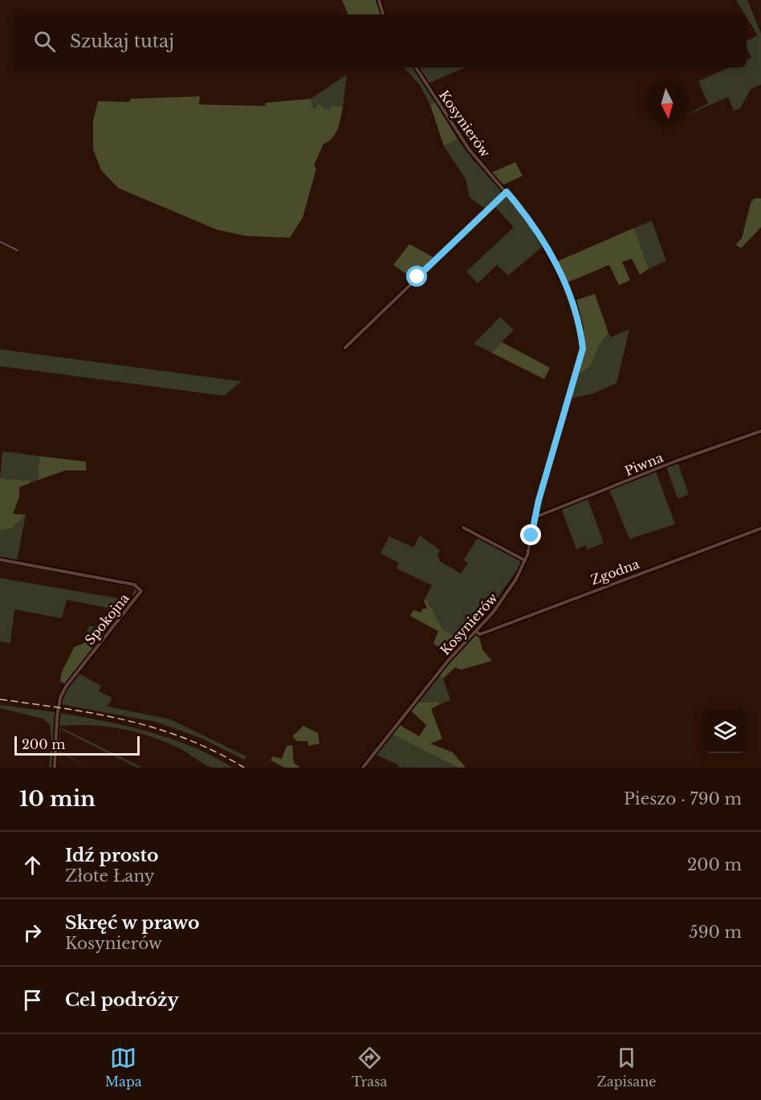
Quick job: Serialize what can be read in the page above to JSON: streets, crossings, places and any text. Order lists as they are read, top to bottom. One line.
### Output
{"streets":{"street":["Kosynierów","Piwna","Zgodna","Spokojna"]},"crossings":[["Kosynierów","Piwna"],["Kosynierów","Zgodna"]],"scale_bar":"200 m","north":"bottom","page":{"search":"Szukaj tutaj","scale":"200 m","heading":["10 min","Pieszo · 790 m"],"list":[["Idź prosto","Złote Łany","200 m"],["Skręć w prawo","Kosynierów","590 m"],"Cel podróży"],"nav":["Mapa","Trasa","Zapisane"]}}
